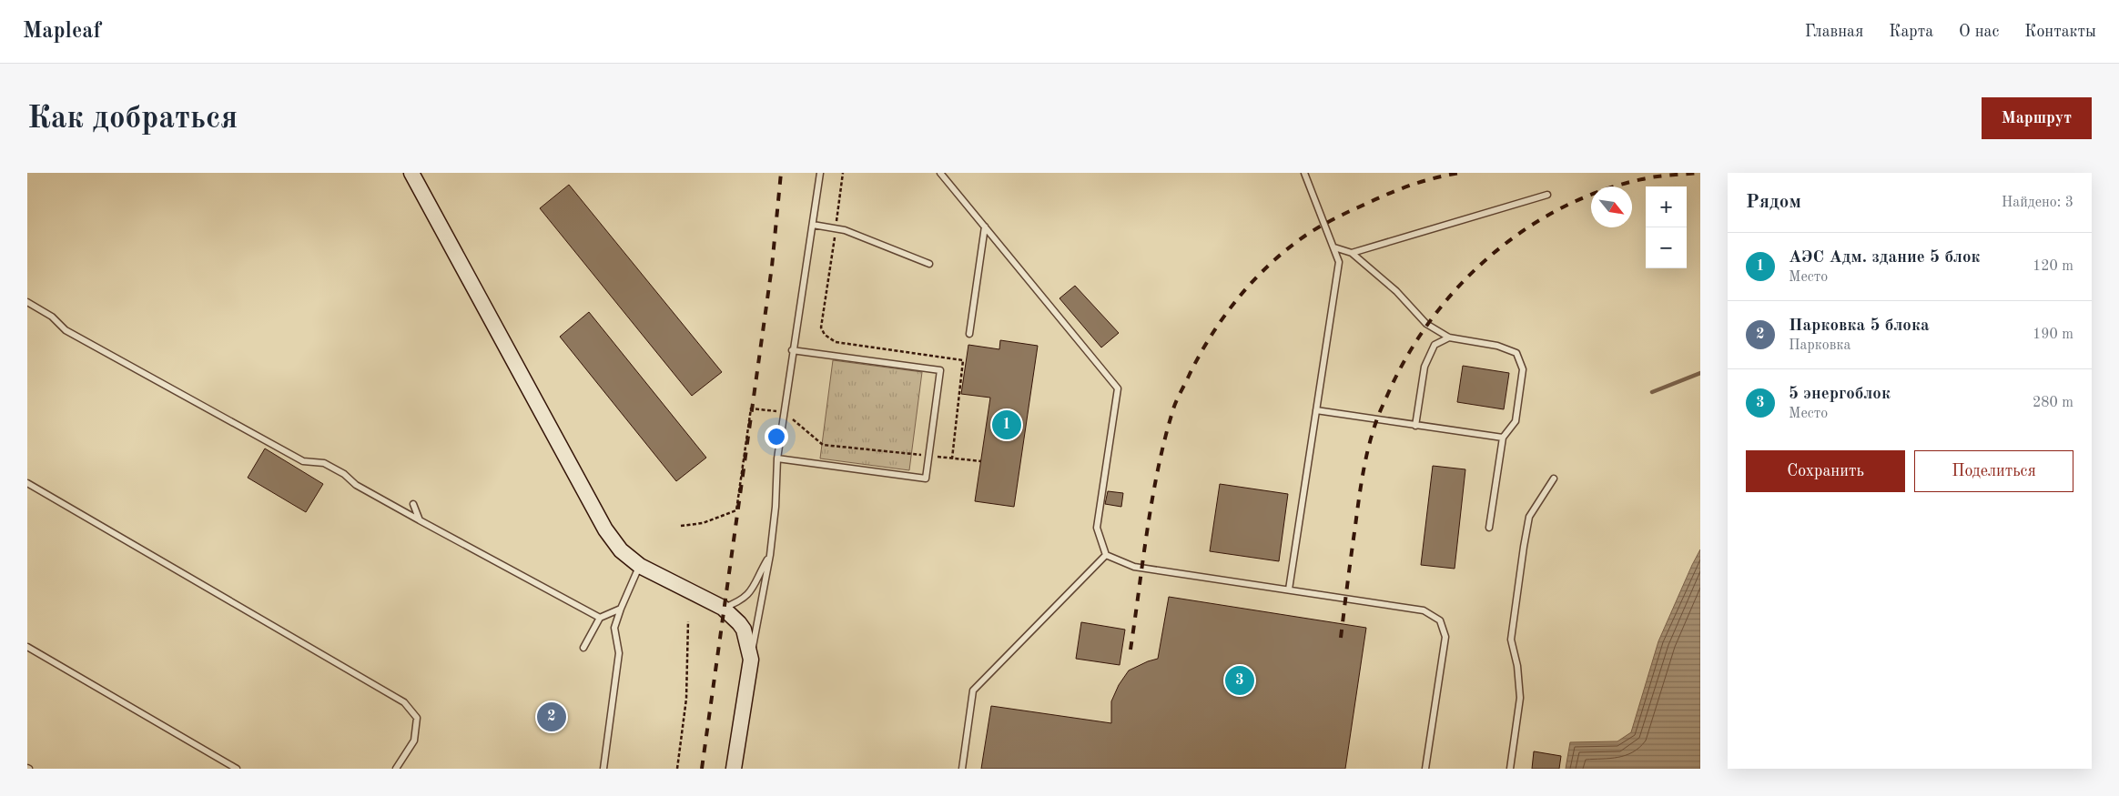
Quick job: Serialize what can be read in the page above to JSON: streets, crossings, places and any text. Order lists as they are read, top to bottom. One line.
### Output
{"north":"bottom right","page":{"header":"Mapleaf","nav":["Главная","Карта","О нас","Контакты"],"buttons":["Маршрут",["Сохранить","Поделиться"]],"title":"Как добраться","heading":["Рядом","Найдено: 3"],"map_buttons":["+","−"],"list":[{"mark":"1","name":"АЭС Адм. здание 5 блок","note":"Место","value":"120 m"},{"mark":"2","name":"Парковка 5 блока","note":"Парковка","value":"190 m"},{"mark":"3","name":"5 энергоблок","note":"Место","value":"280 m"}],"pins":["1","3","2"]}}
